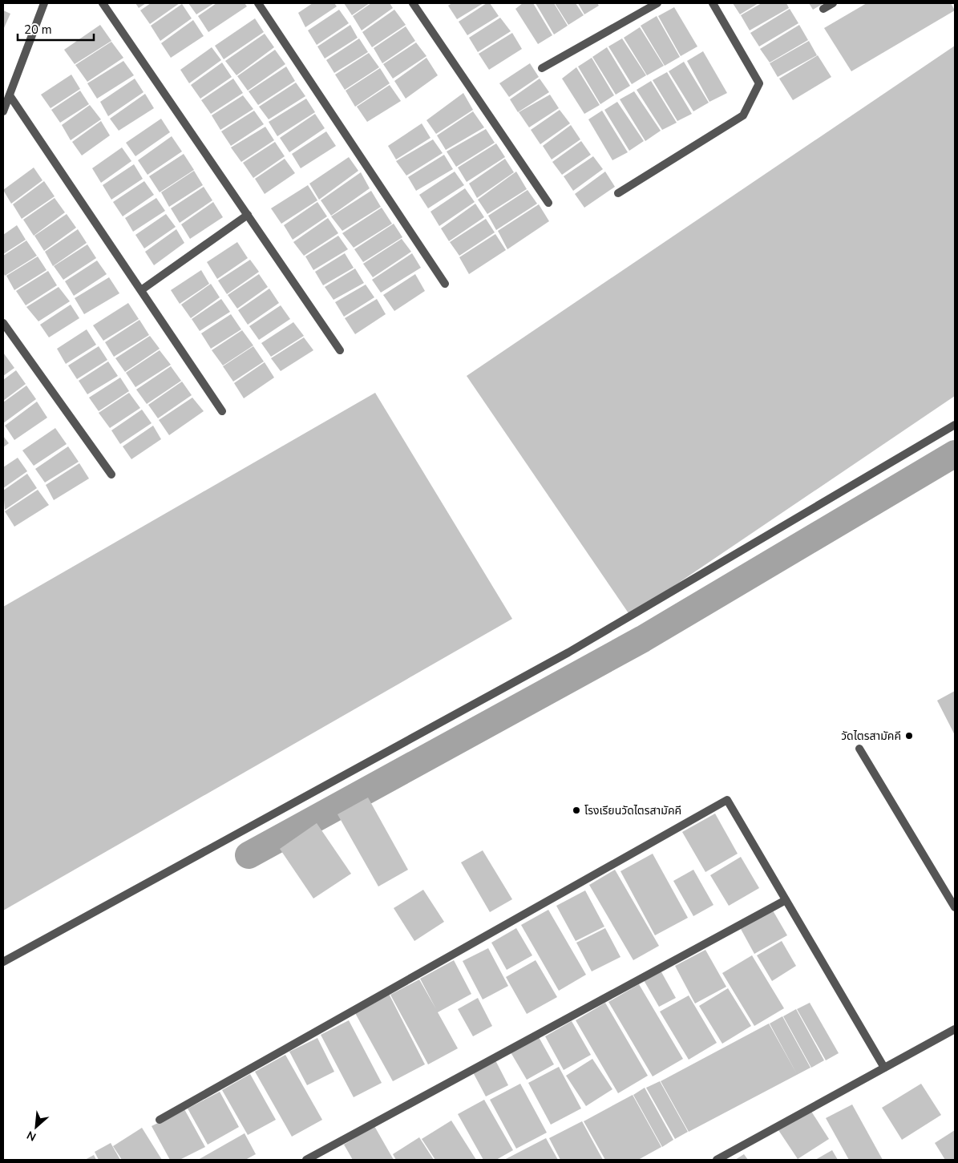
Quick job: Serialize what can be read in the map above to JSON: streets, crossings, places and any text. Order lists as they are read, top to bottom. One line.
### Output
{"places":["วัดไตรสามัคคี","โรงเรียนวัดไตรสามัคคี"],"scale_bar":"20 m","north":"bottom left"}
